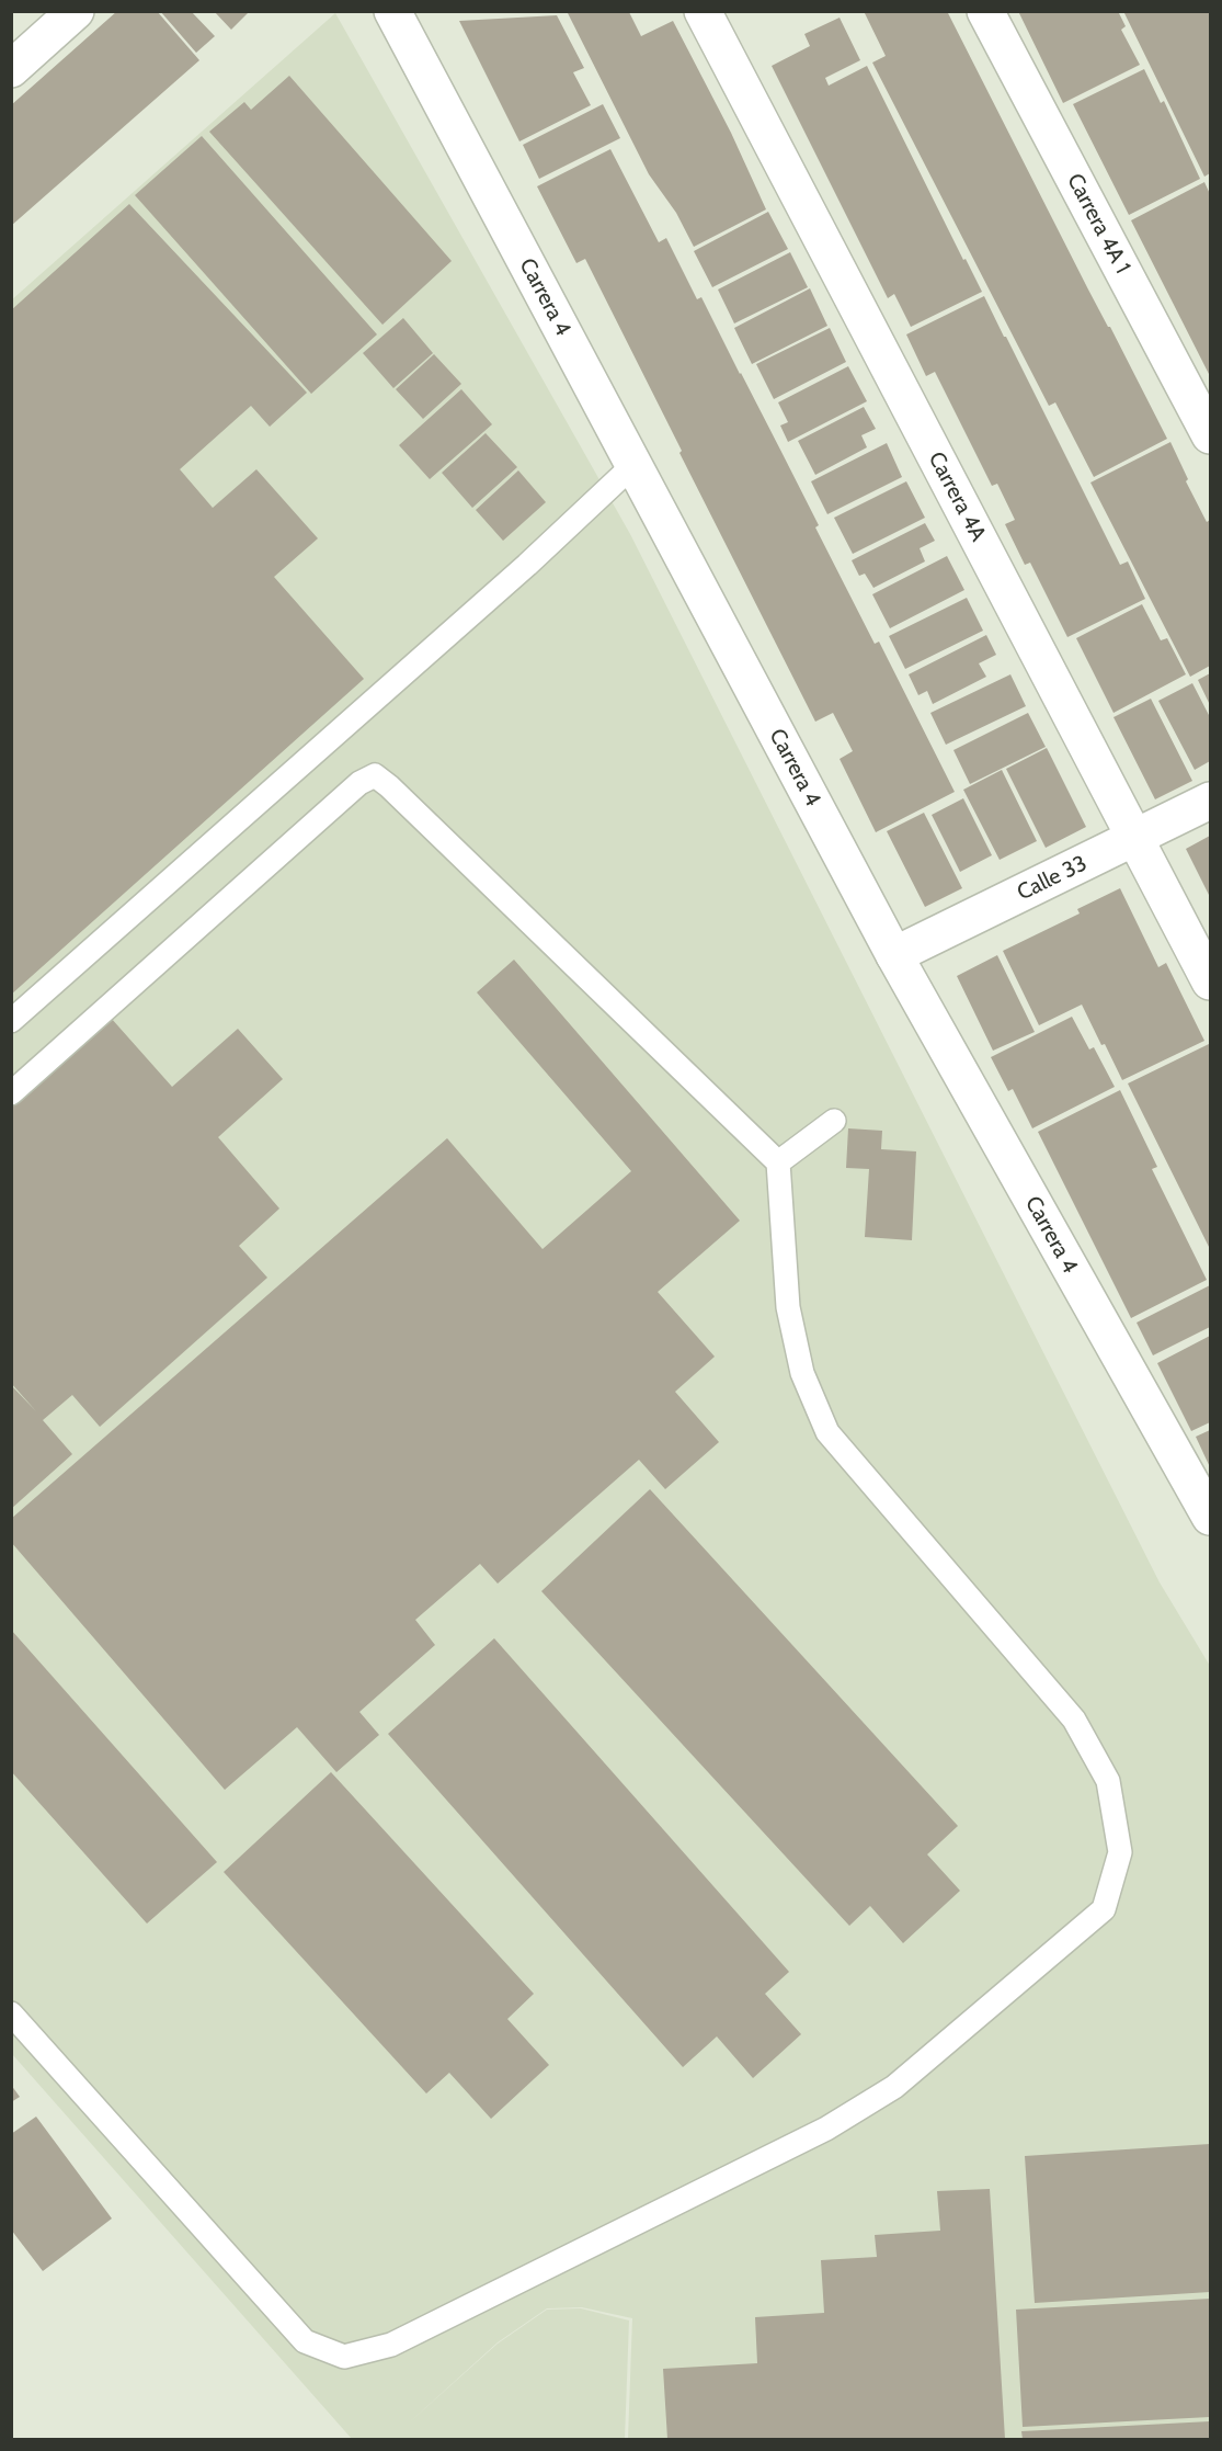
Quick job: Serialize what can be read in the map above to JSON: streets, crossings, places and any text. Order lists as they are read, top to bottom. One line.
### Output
{"streets":{"street":["Carrera 4A 1","Carrera 4","Carrera 4A","Calle 33"]},"crossings":[["Carrera 4","Calle 33"],["Carrera 4A","Calle 33"]]}
